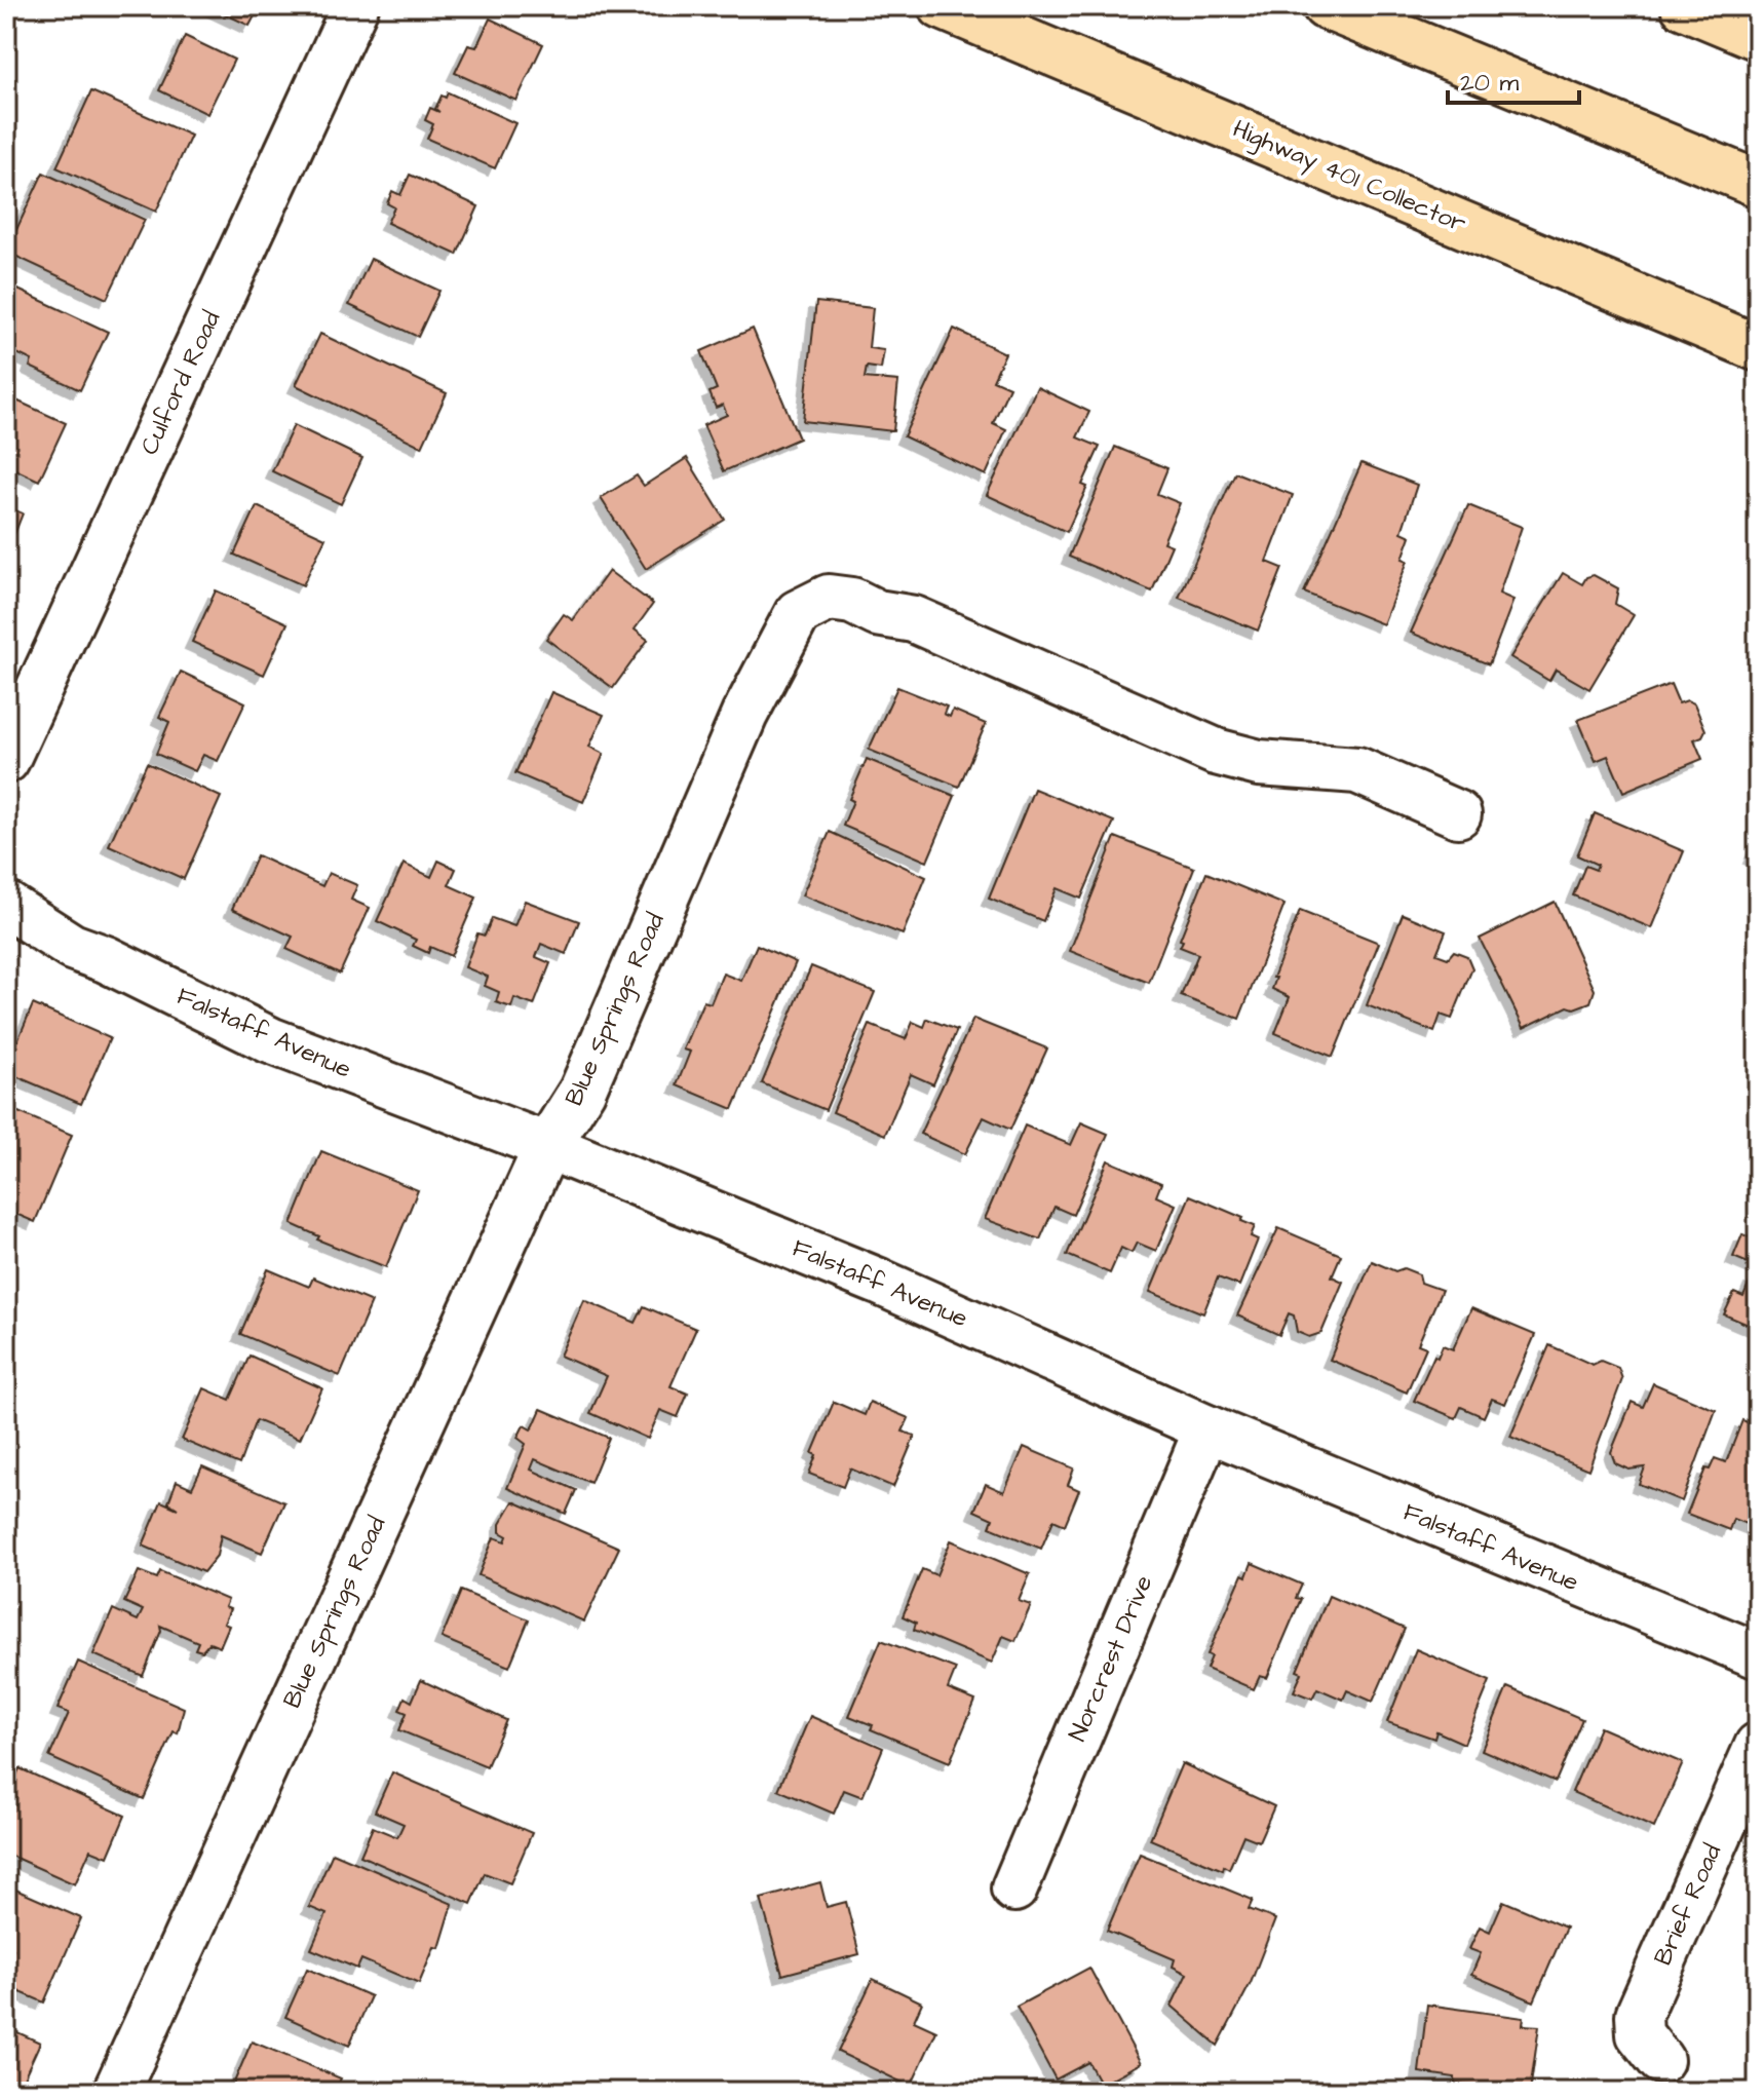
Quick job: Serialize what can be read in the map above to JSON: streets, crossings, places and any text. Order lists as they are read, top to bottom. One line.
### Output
{"streets":{"highway":["Highway 401 Collector"],"street":["Culford Road","Blue Springs Road","Falstaff Avenue","Norcrest Drive","Brief Road"]},"crossings":[["Blue Springs Road","Falstaff Avenue"],["Falstaff Avenue","Norcrest Drive"]],"scale_bar":"20 m"}
